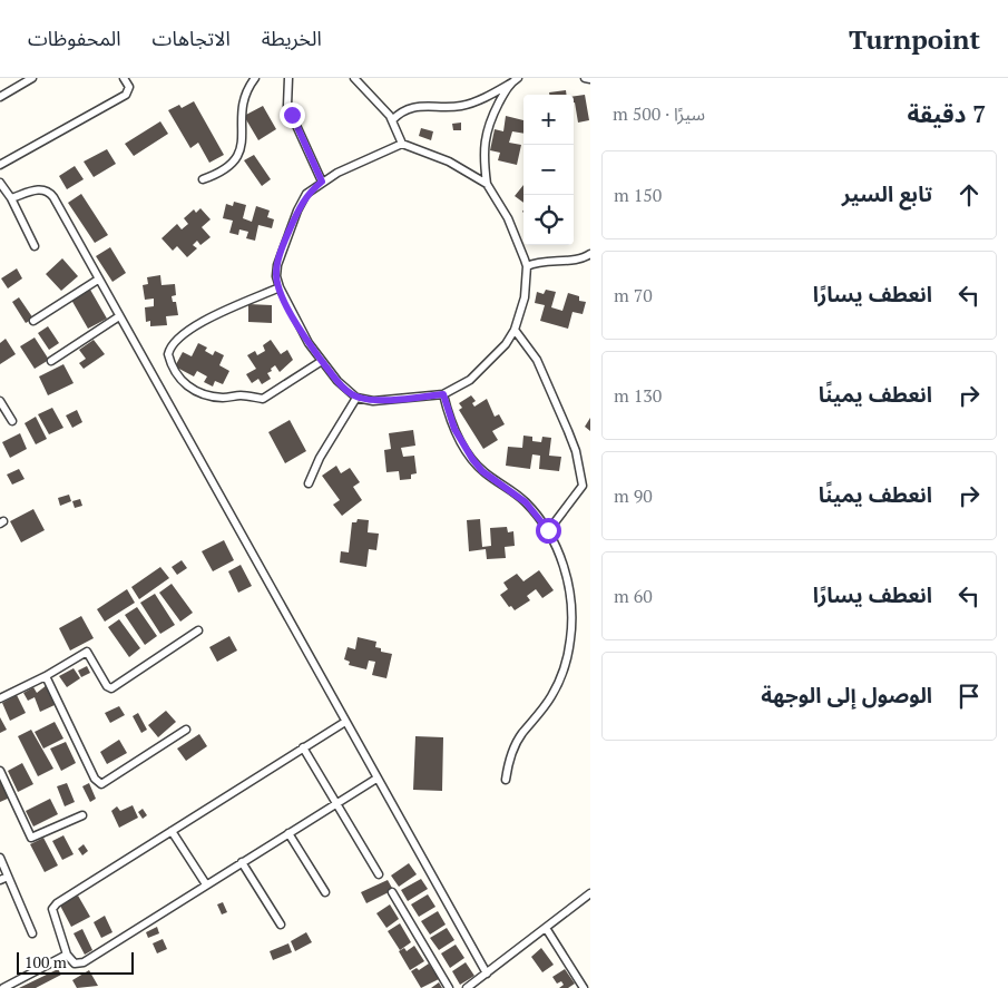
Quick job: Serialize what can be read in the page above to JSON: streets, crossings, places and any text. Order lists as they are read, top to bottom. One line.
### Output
{"scale_bar":"100 m","page":{"header":"Turnpoint","nav":["الخريطة","الاتجاهات","المحفوظات"],"heading":["7 دقيقة","سيرًا · 500 m"],"map_buttons":["+","−"],"list":[["تابع السير","150 m"],["انعطف يسارًا","70 m"],["انعطف يمينًا","130 m"],["انعطف يمينًا","90 m"],["انعطف يسارًا","60 m"],"الوصول إلى الوجهة"],"scale":"100 m"}}
